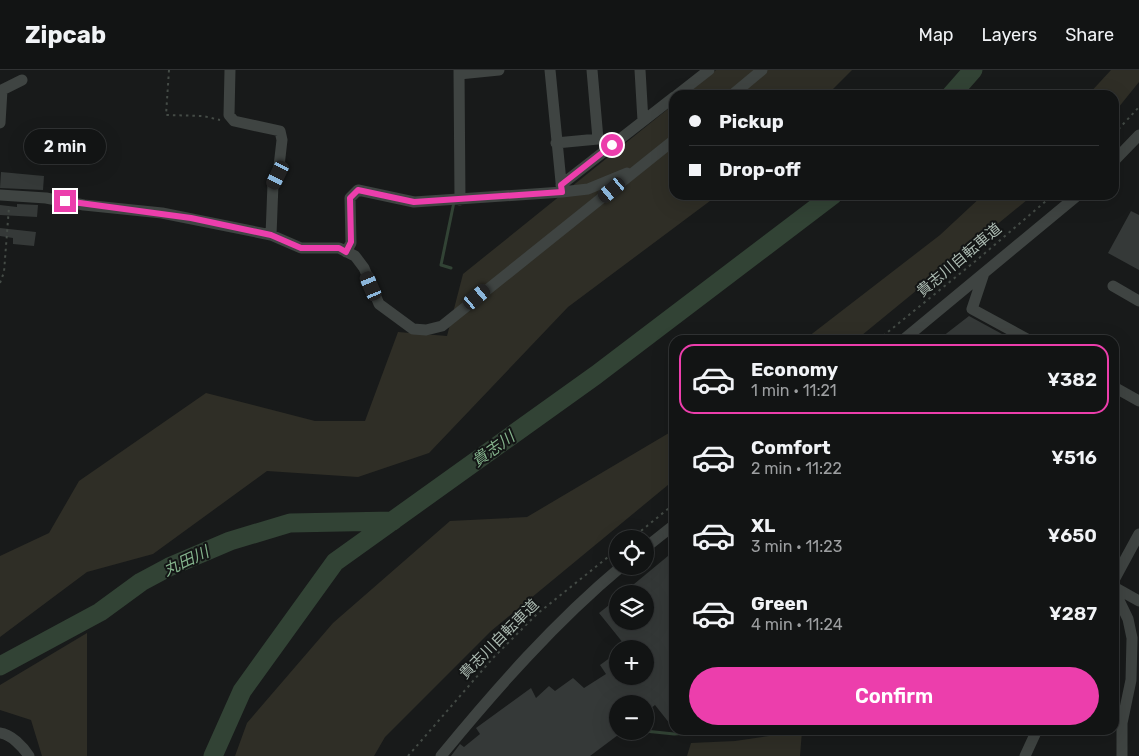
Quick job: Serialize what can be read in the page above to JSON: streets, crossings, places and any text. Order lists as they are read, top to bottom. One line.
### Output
{"streets":{"path":["貴志川自転車道"]},"water":["貴志川","丸田川"],"page":{"header":"Zipcab","nav":["Map","Layers","Share"],"banner":["Pickup","Drop-off"],"bubble":"2 min","list":[{"name":"Economy","note":"1 min · 11:21","value":"¥382"},{"name":"Comfort","note":"2 min · 11:22","value":"¥516"},{"name":"XL","note":"3 min · 11:23","value":"¥650"},{"name":"Green","note":"4 min · 11:24","value":"¥287"}],"map_buttons":["+","−"],"buttons":"Confirm"}}
